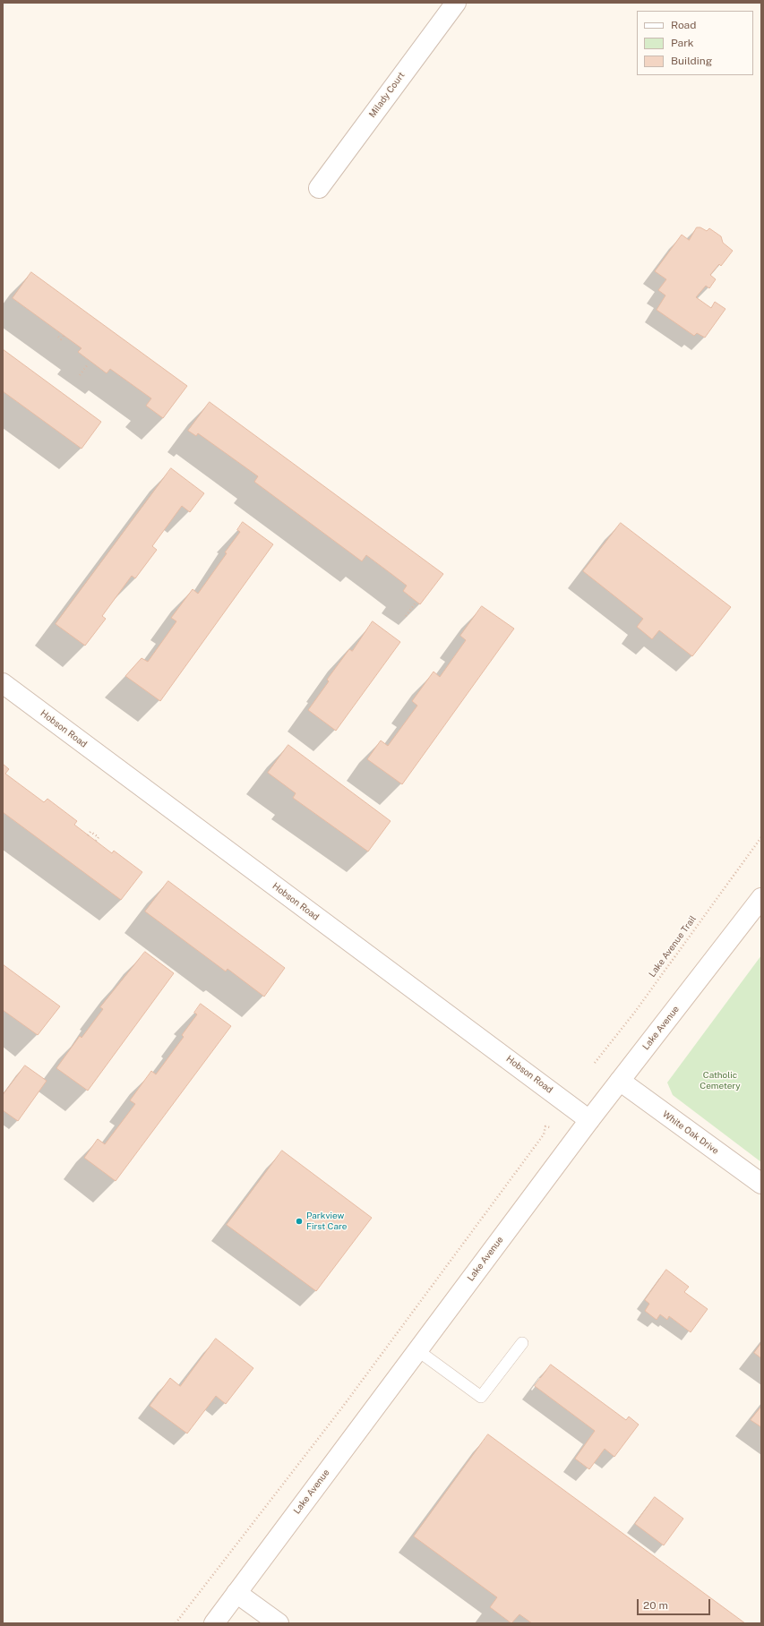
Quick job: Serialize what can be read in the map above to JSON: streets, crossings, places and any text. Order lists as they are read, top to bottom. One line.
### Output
{"streets":{"street":["Milady Court","Hobson Road","Lake Avenue","White Oak Drive"],"path":["Lake Avenue Trail"]},"crossings":[["Hobson Road","Lake Avenue"],["Lake Avenue","White Oak Drive"]],"parks":["Catholic Cemetery"],"places":["Parkview First Care"],"legend":["Road","Park","Building"],"scale_bar":"20 m"}
